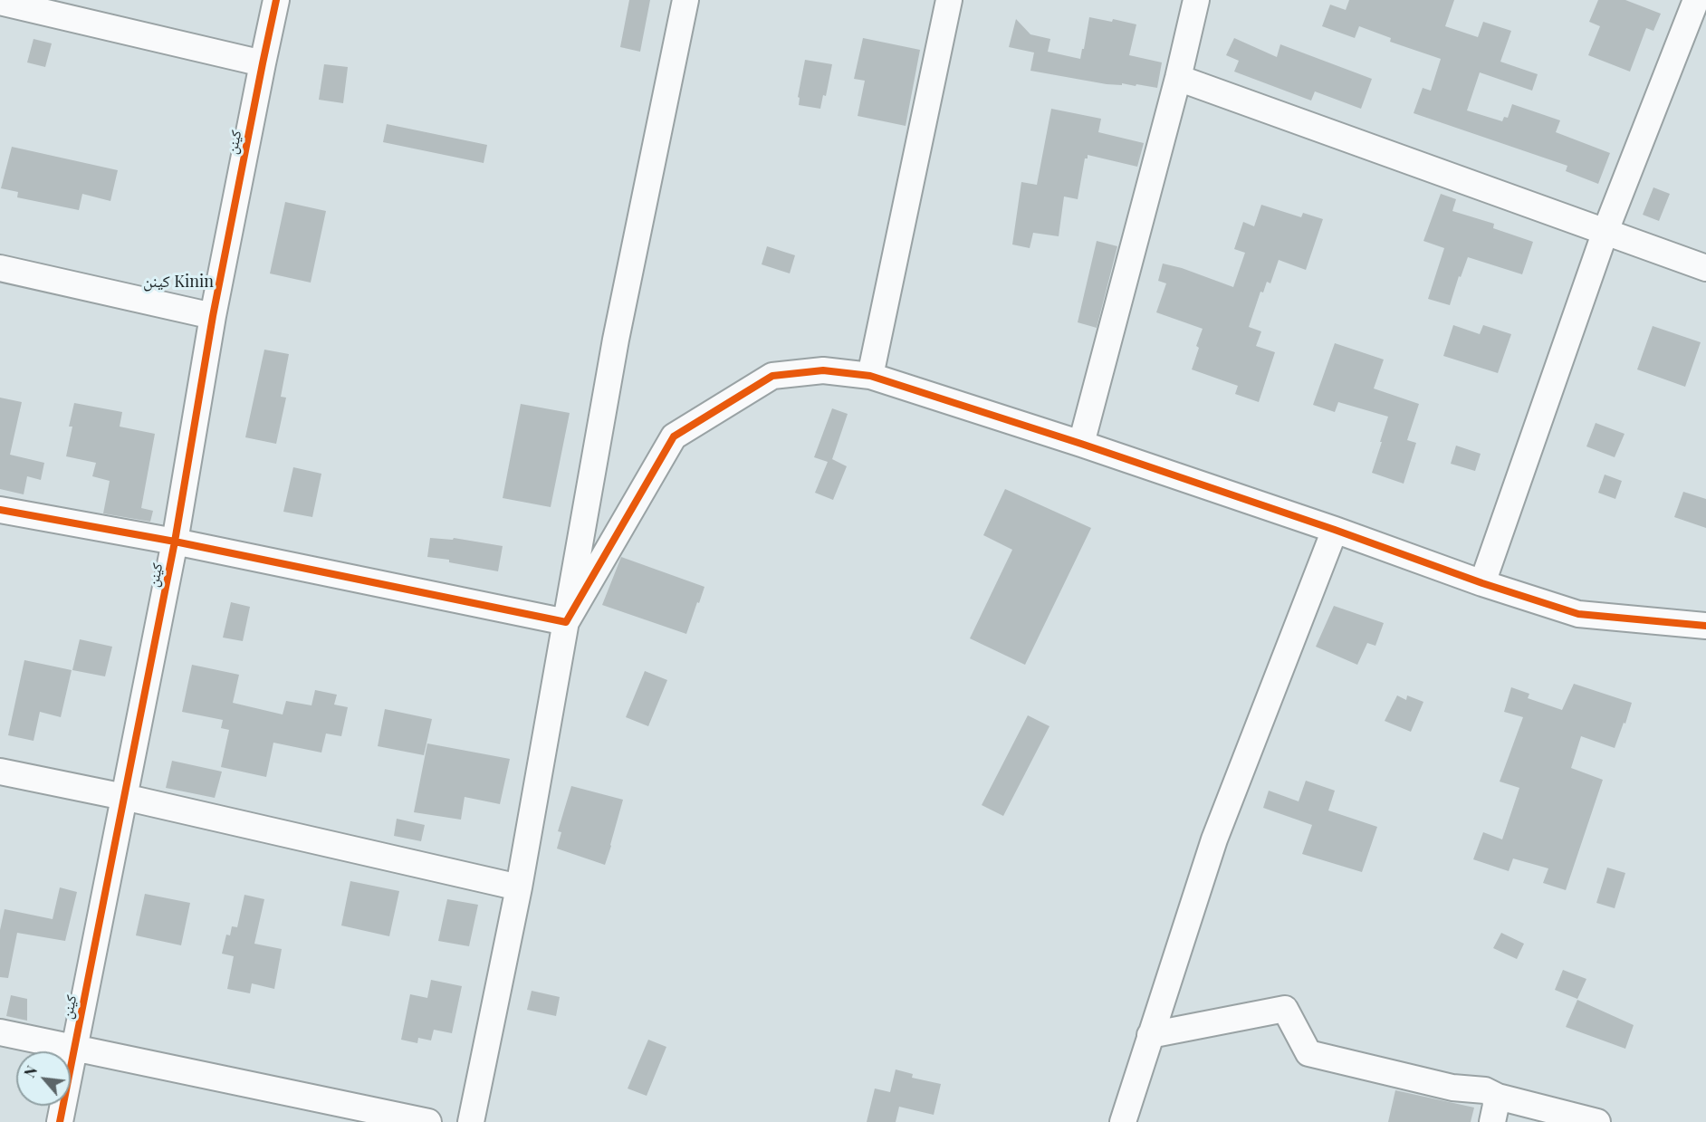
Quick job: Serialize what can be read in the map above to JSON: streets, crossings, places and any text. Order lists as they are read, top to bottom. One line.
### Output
{"streets":{"street":["كينن"]},"districts":["كينن Kinin"],"north":"top left"}
